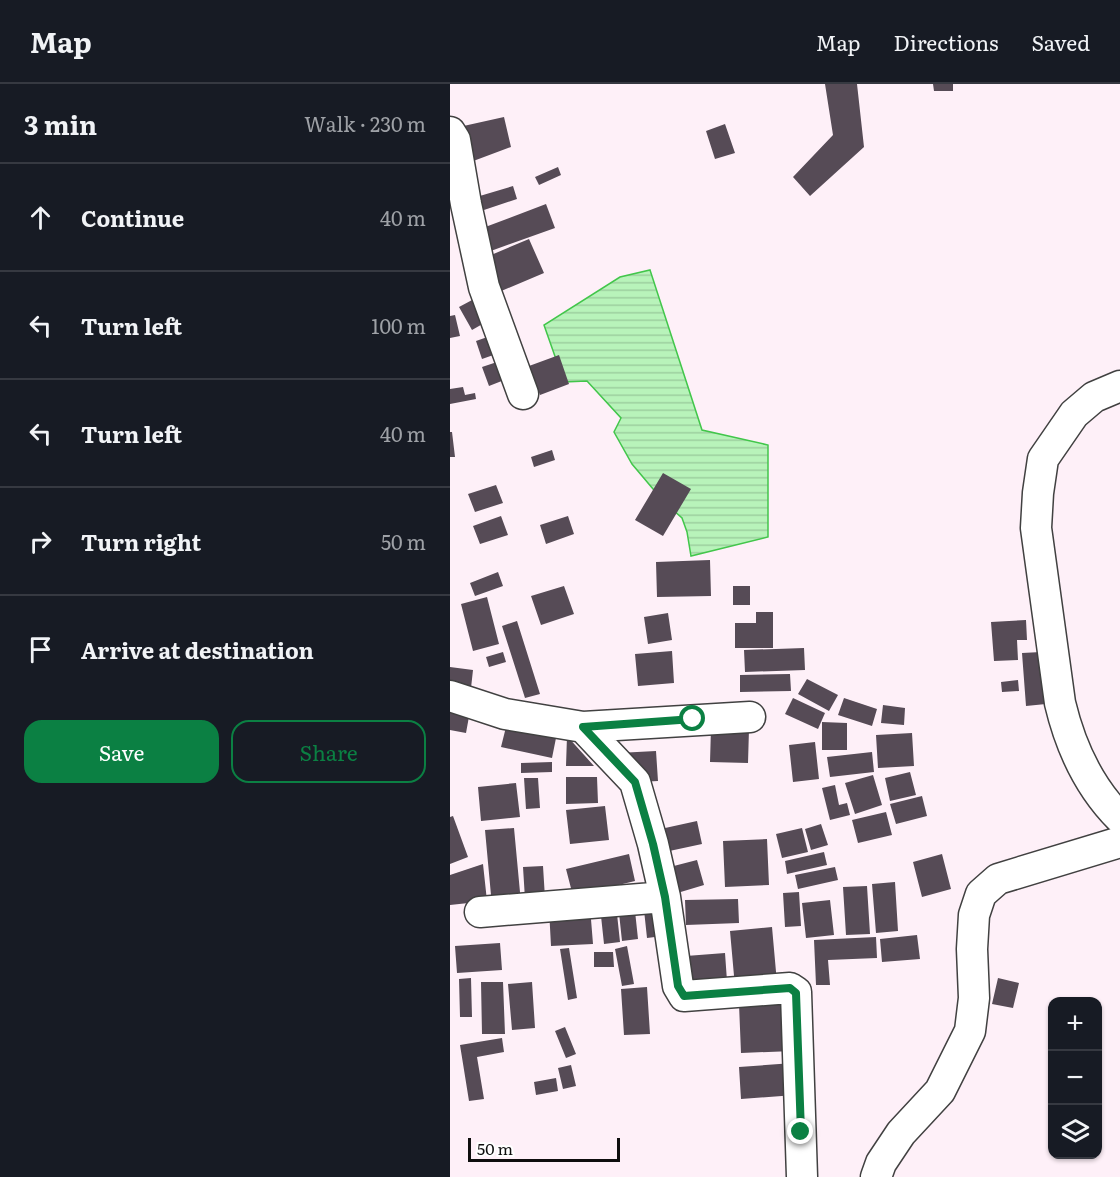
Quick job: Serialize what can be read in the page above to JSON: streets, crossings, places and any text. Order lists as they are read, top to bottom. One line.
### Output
{"scale_bar":"50 m","page":{"header":"Map","nav":["Map","Directions","Saved"],"heading":["3 min","Walk · 230 m"],"list":[["Continue","40 m"],["Turn left","100 m"],["Turn left","40 m"],["Turn right","50 m"],"Arrive at destination"],"buttons":["Save","Share"],"map_buttons":["+","−"],"scale":"50 m"}}
